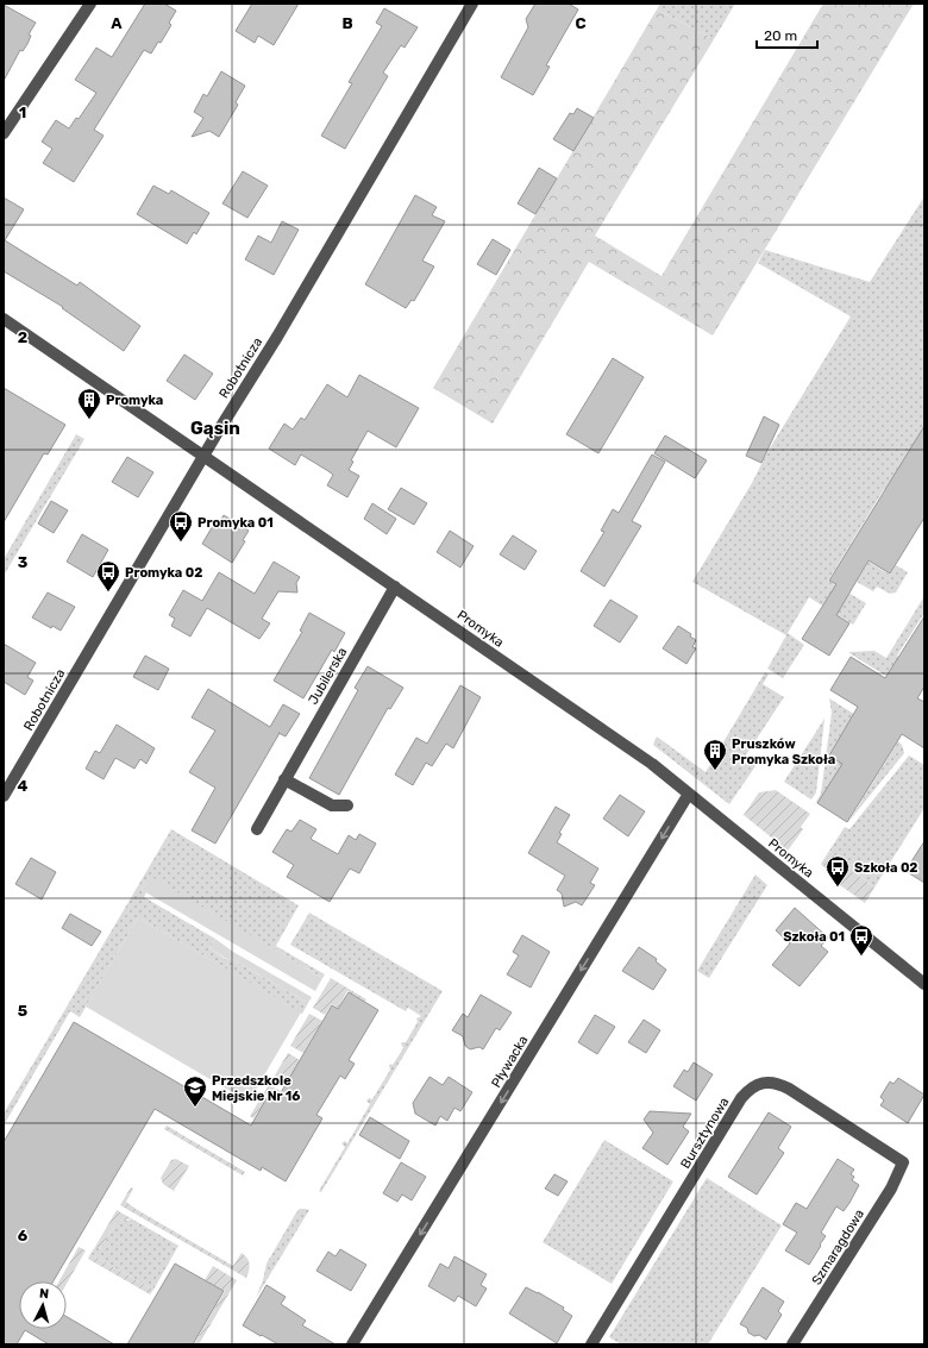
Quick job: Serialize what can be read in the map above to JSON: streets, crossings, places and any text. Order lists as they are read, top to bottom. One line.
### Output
{"streets":{"street":["Robotnicza","Promyka","Jubilerska","Pływacka","Bursztynowa","Szmaragdowa"]},"crossings":[["Robotnicza","Promyka"],["Promyka","Jubilerska"],["Promyka","Pływacka"],["Bursztynowa","Szmaragdowa"]],"one_way":["Pływacka"],"districts":["Gąsin"],"places":{"building":["Promyka","Pruszków Promyka Szkoła"],"bus stop":["Promyka 01","Promyka 02","Szkoła 02","Szkoła 01"],"school or university":["Przedszkole Miejskie Nr 16"]},"scale_bar":"20 m","north":"top","grid":{"columns":["A","B","C"],"rows":["1","2","3","4","5","6"]}}
